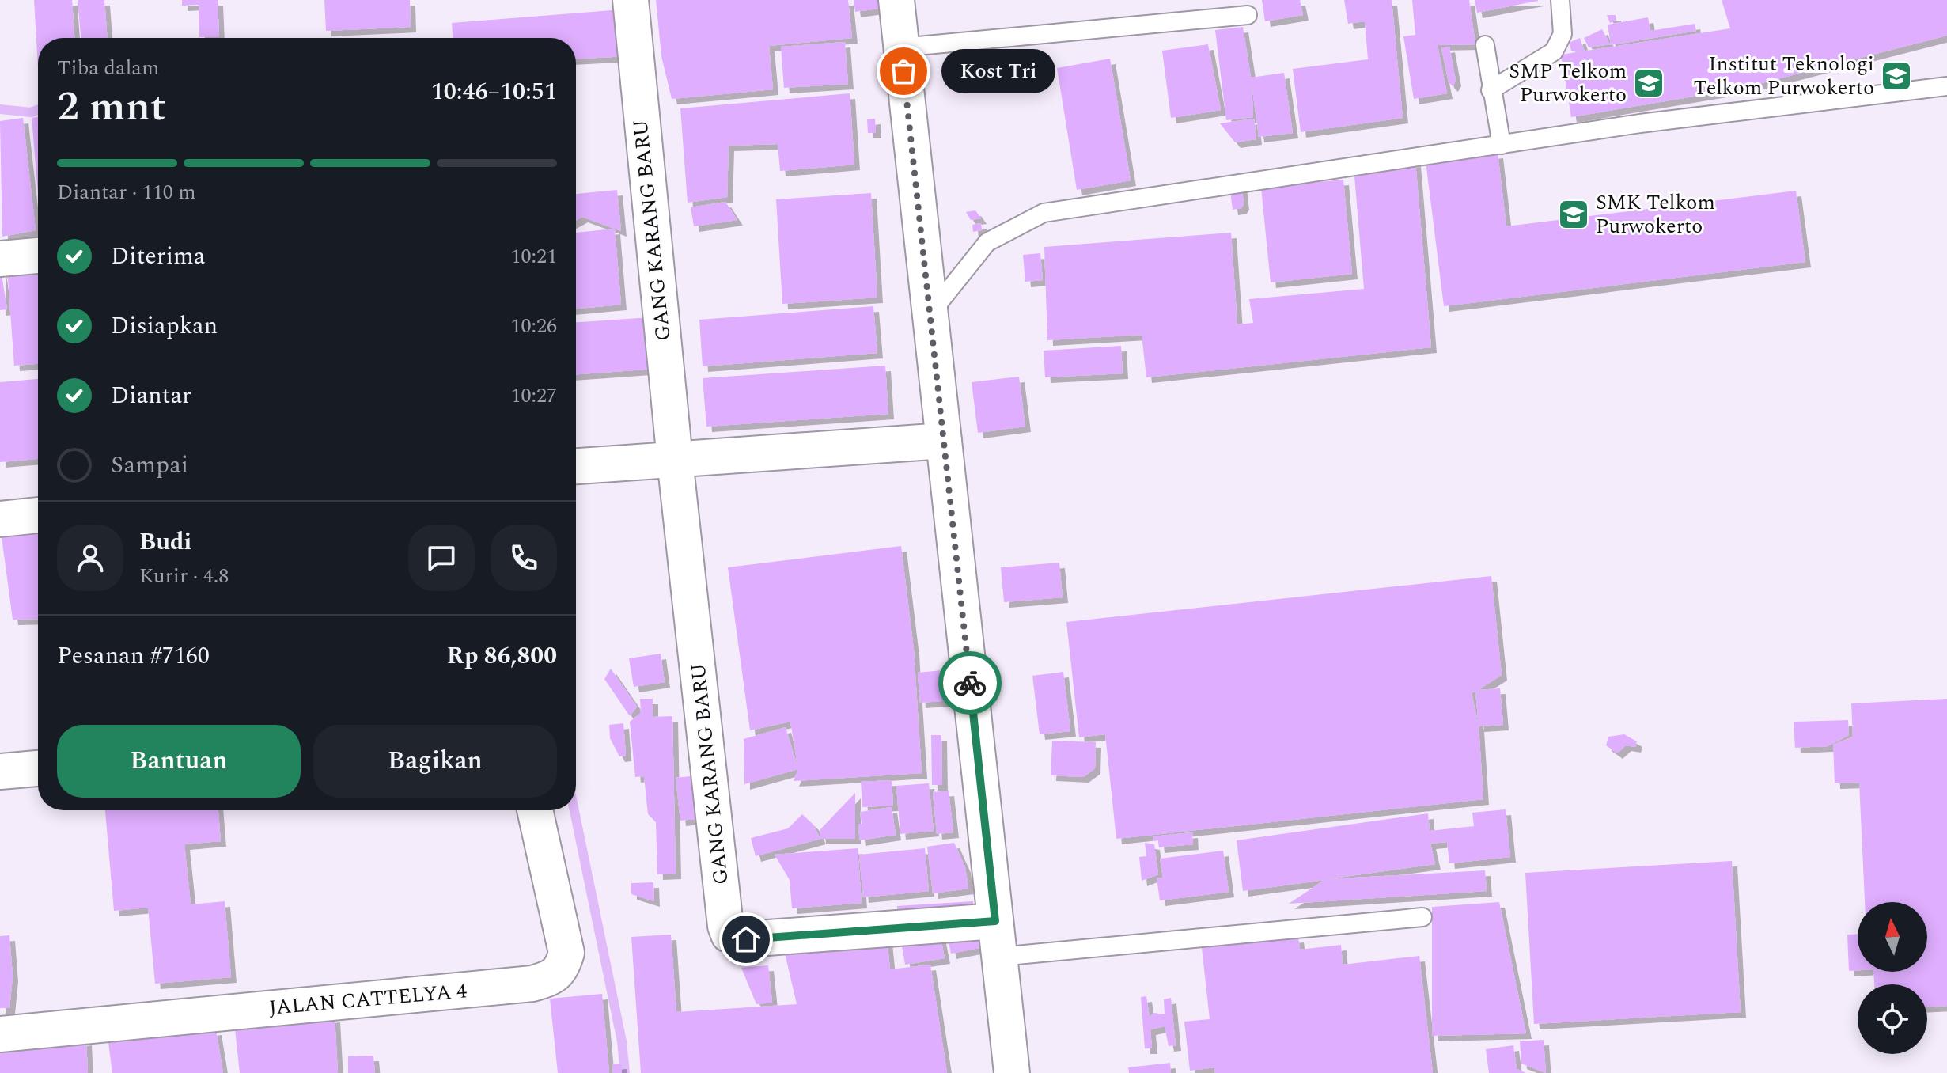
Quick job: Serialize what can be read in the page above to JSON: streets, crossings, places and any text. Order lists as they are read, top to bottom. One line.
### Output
{"streets":{"street":["GANG KARANG BARU","JALAN CATTELYA 4"]},"places":{"other":["Kost Tri"],"school or university":["Institut Teknologi Telkom Purwokerto","SMP Telkom Purwokerto","SMK Telkom Purwokerto"]},"north":"top","page":{"heading":["2 mnt","Tiba dalam","10:46–10:51"],"panel":["Budi","Kurir · 4.8","Pesanan #7160","Rp 86,800"],"bubble":"Kost Tri","bar":"Diantar · 110 m","list":[["Diterima","10:21"],["Disiapkan","10:26"],["Diantar","10:27"],"Sampai"],"buttons":["Bantuan","Bagikan"]}}
